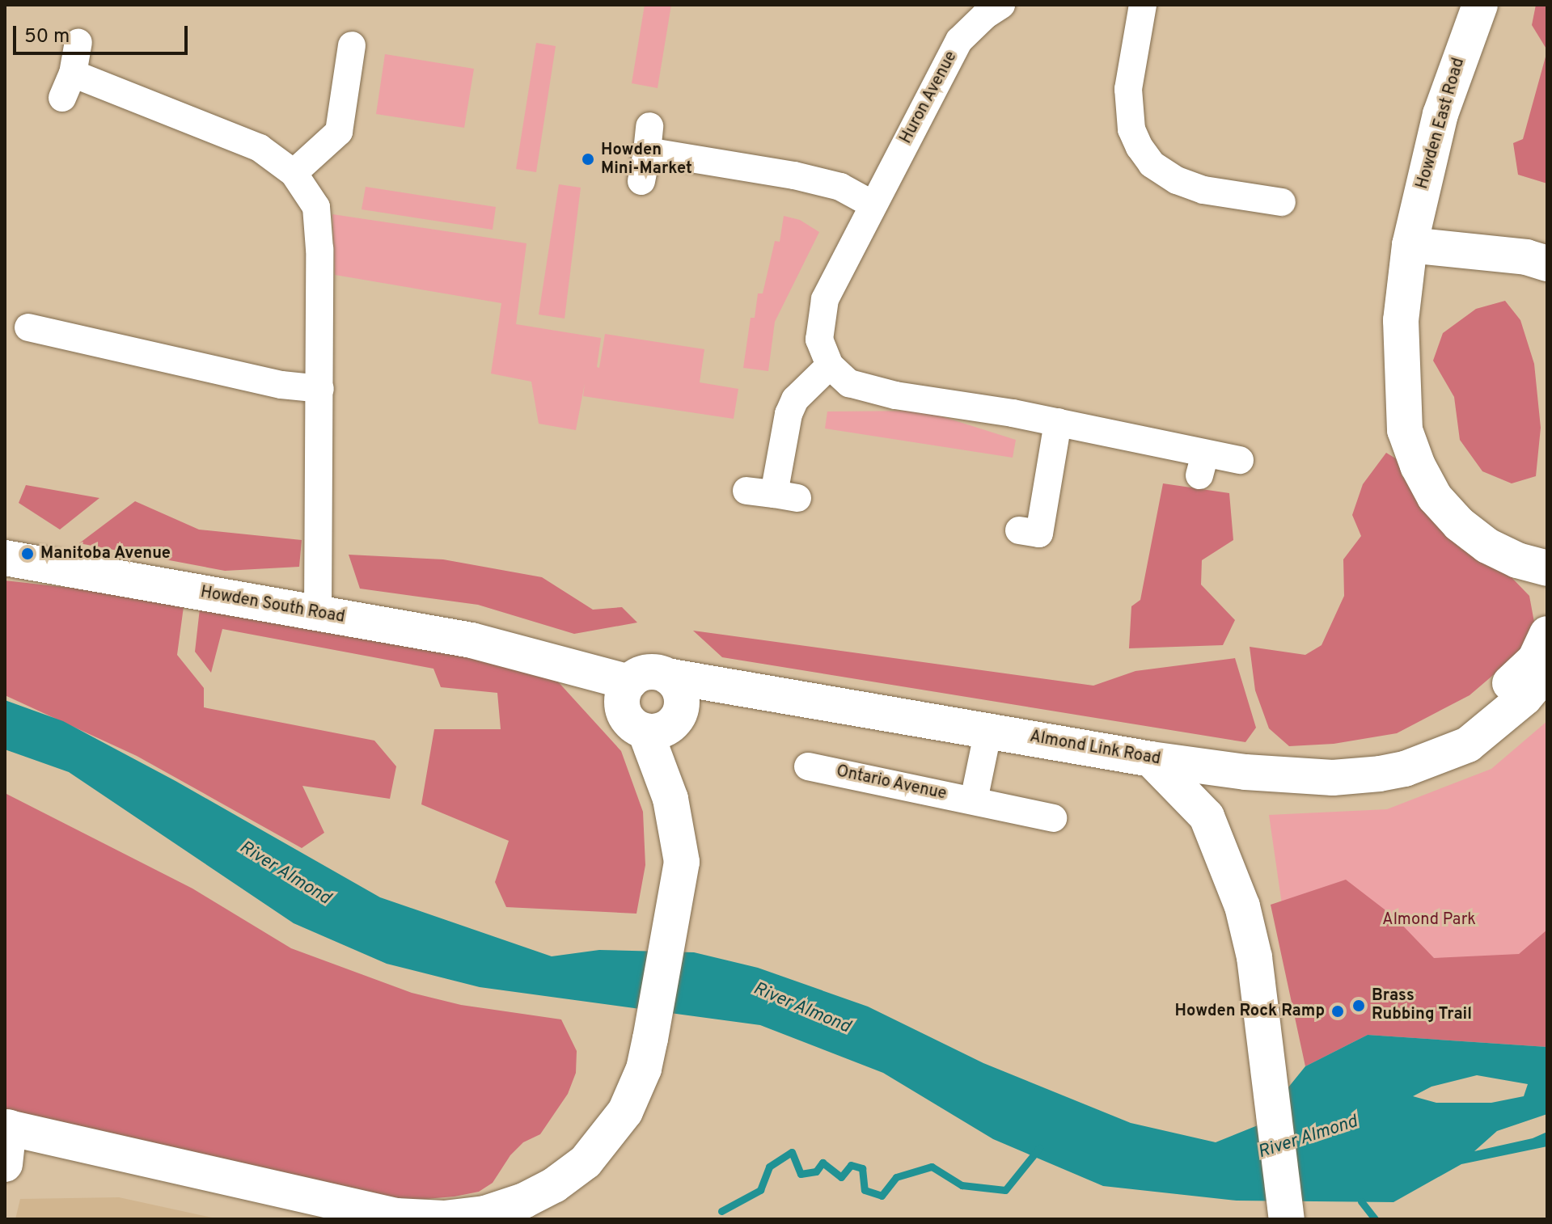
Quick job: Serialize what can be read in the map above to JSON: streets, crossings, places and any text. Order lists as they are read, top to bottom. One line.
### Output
{"streets":{"street":["Huron Avenue","Howden East Road","Howden South Road","Almond Link Road","Ontario Avenue"]},"crossings":[["Howden South Road","Almond Link Road"]],"water":["River Almond"],"parks":["Almond Park"],"places":["Howden Mini-Market","Manitoba Avenue","Brass Rubbing Trail","Howden Rock Ramp"],"scale_bar":"50 m"}
